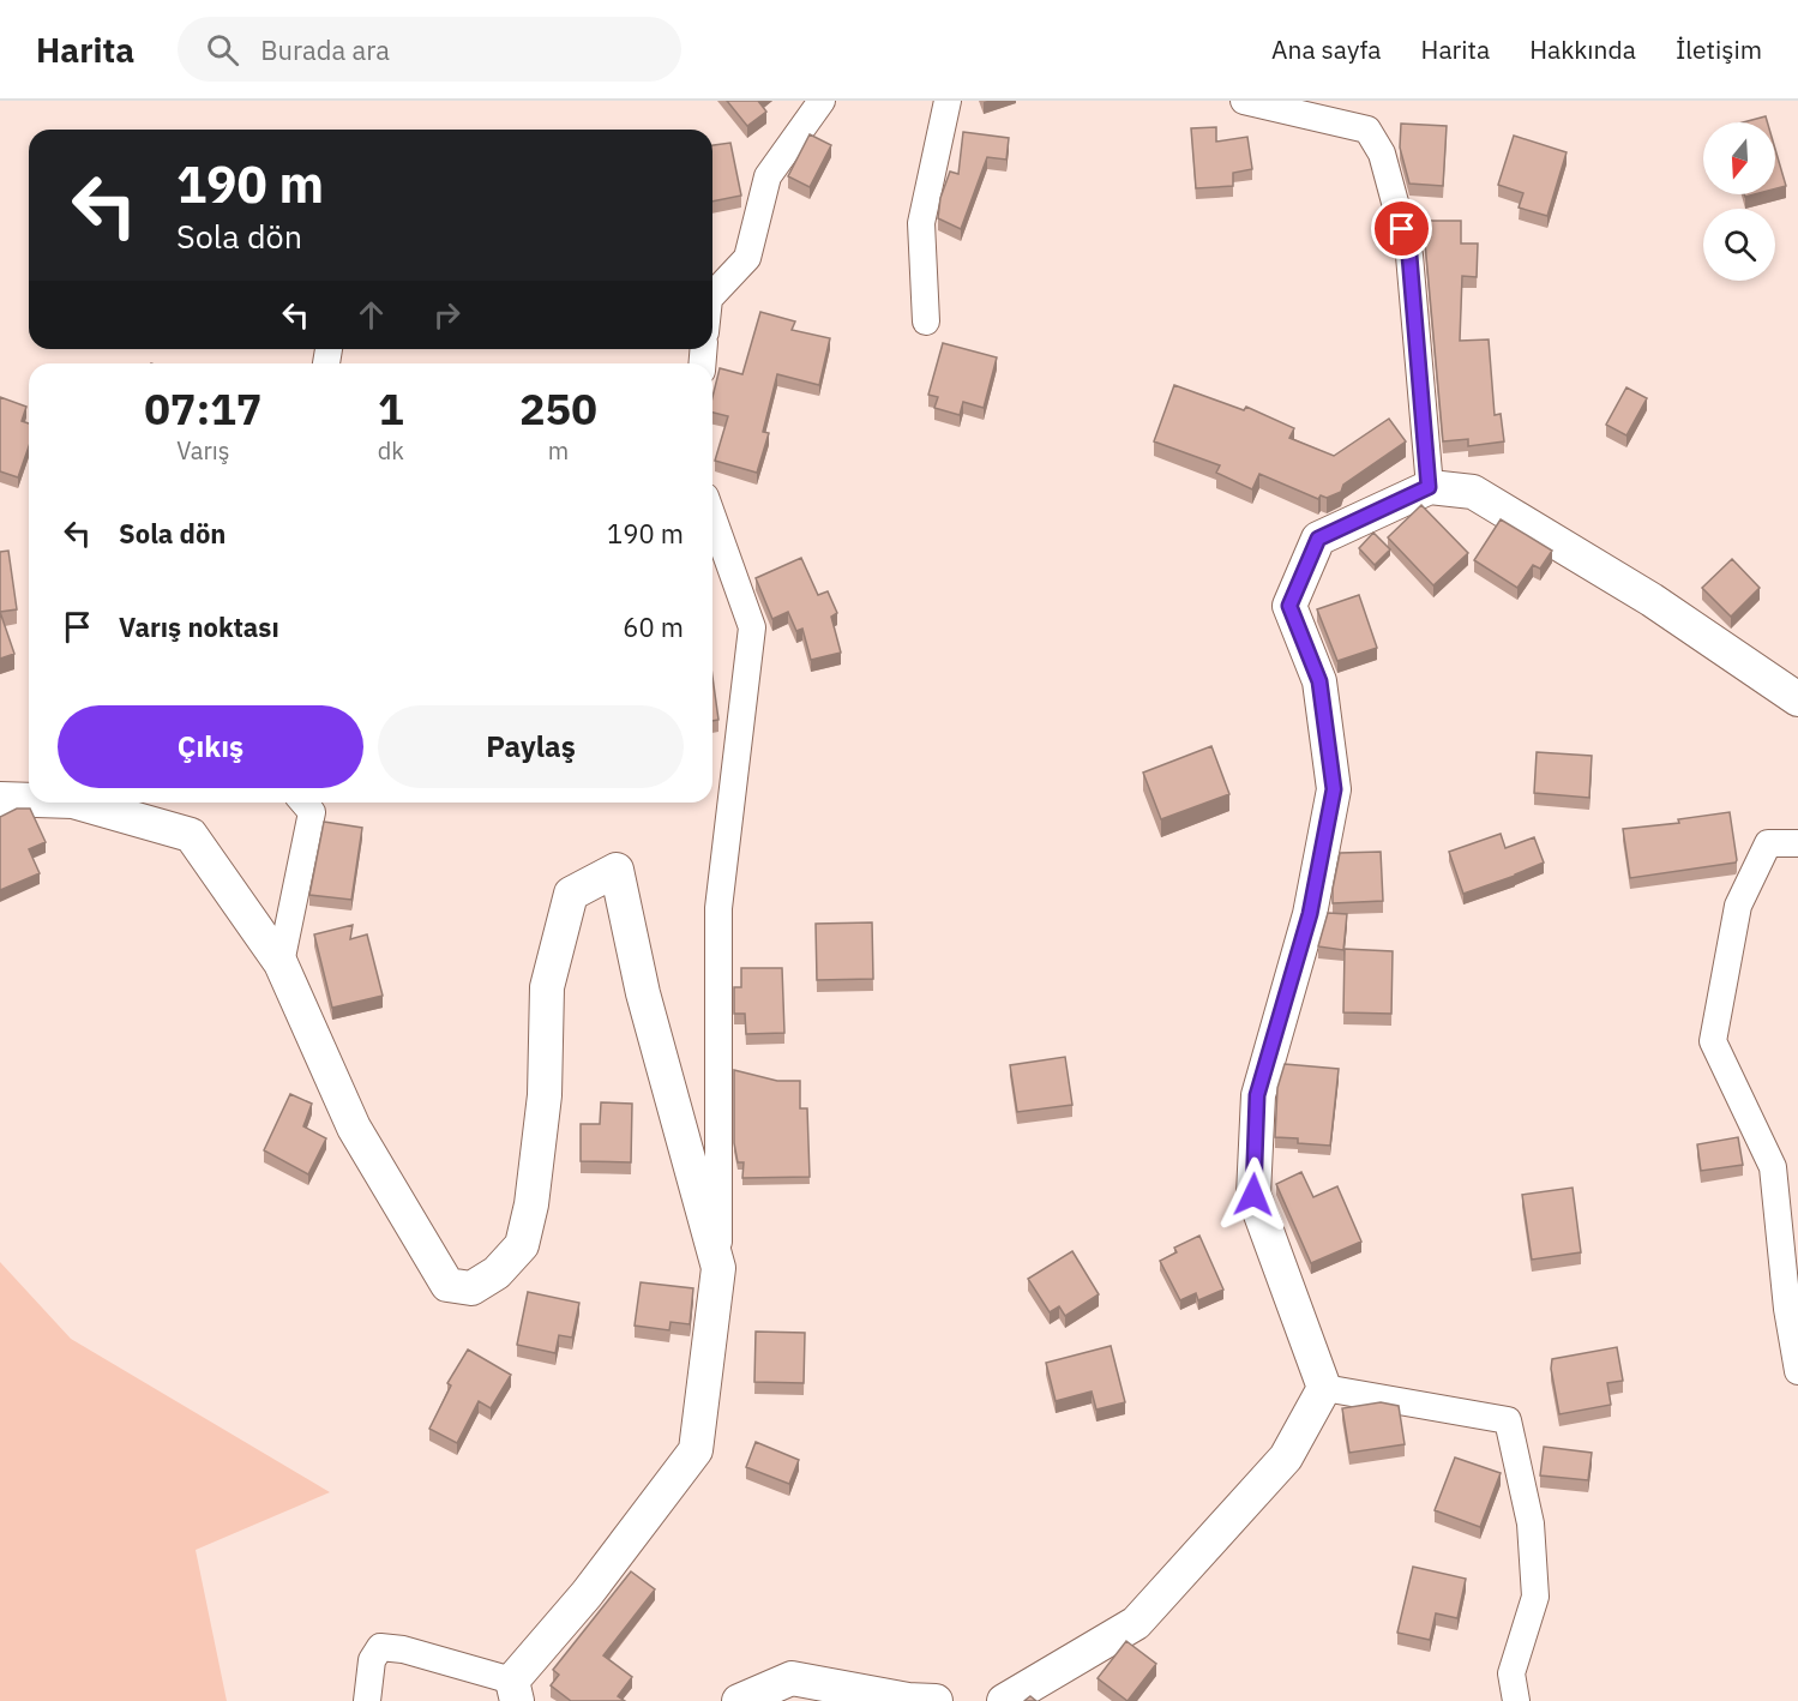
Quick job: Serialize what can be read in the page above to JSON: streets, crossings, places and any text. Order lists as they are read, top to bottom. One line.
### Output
{"north":"bottom","page":{"header":"Harita","search":"Burada ara","nav":["Ana sayfa","Harita","Hakkında","İletişim"],"turn":["190 m","Sola dön"],"eta":["07:17","Varış","1","dk","250","m"],"list":[{"name":"Sola dön","value":"190 m"},{"name":"Varış noktası","value":"60 m"}],"buttons":["Çıkış","Paylaş"]}}
